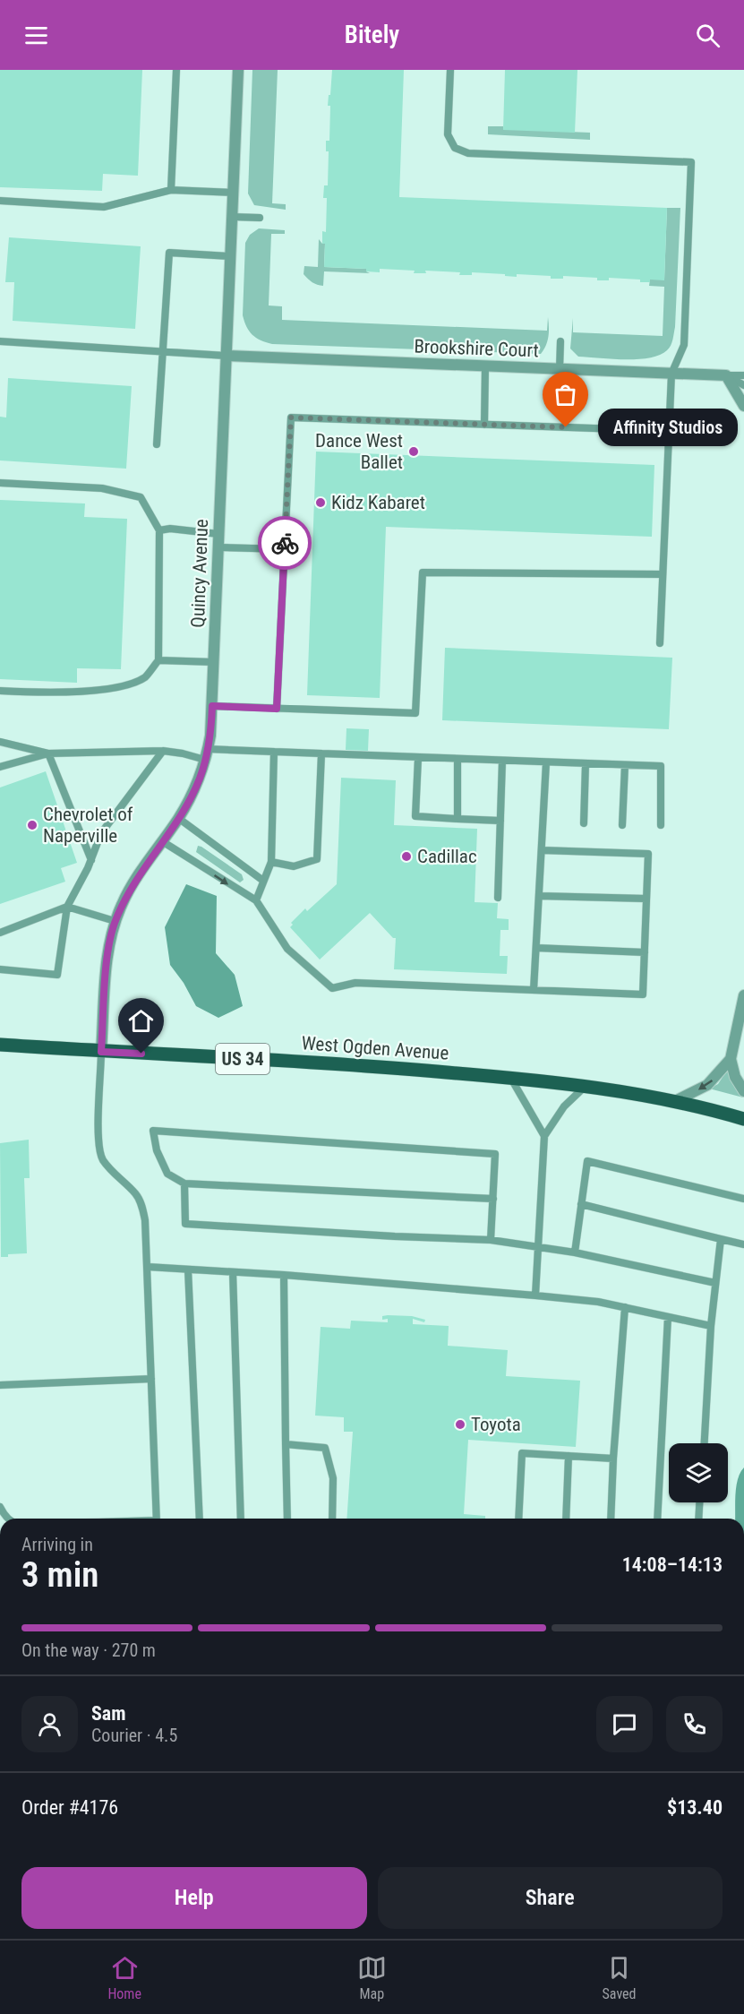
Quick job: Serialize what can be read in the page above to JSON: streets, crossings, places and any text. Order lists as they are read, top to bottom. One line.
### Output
{"streets":{"main road":["West Ogden Avenue","US 34"],"street":["Brookshire Court","Quincy Avenue"]},"crossings":[["Brookshire Court","Quincy Avenue"],["Quincy Avenue","West Ogden Avenue"]],"places":["Affinity Studios","Dance West Ballet","Kidz Kabaret","Chevrolet of Naperville","Cadillac","Toyota"],"page":{"header":"Bitely","bubble":"Affinity Studios","heading":["3 min","Arriving in","14:08–14:13"],"panel":["Sam","Courier · 4.5","Order #4176","$13.40"],"bar":"On the way · 270 m","buttons":["Help","Share"],"tabs":["Home","Map","Saved"]}}
